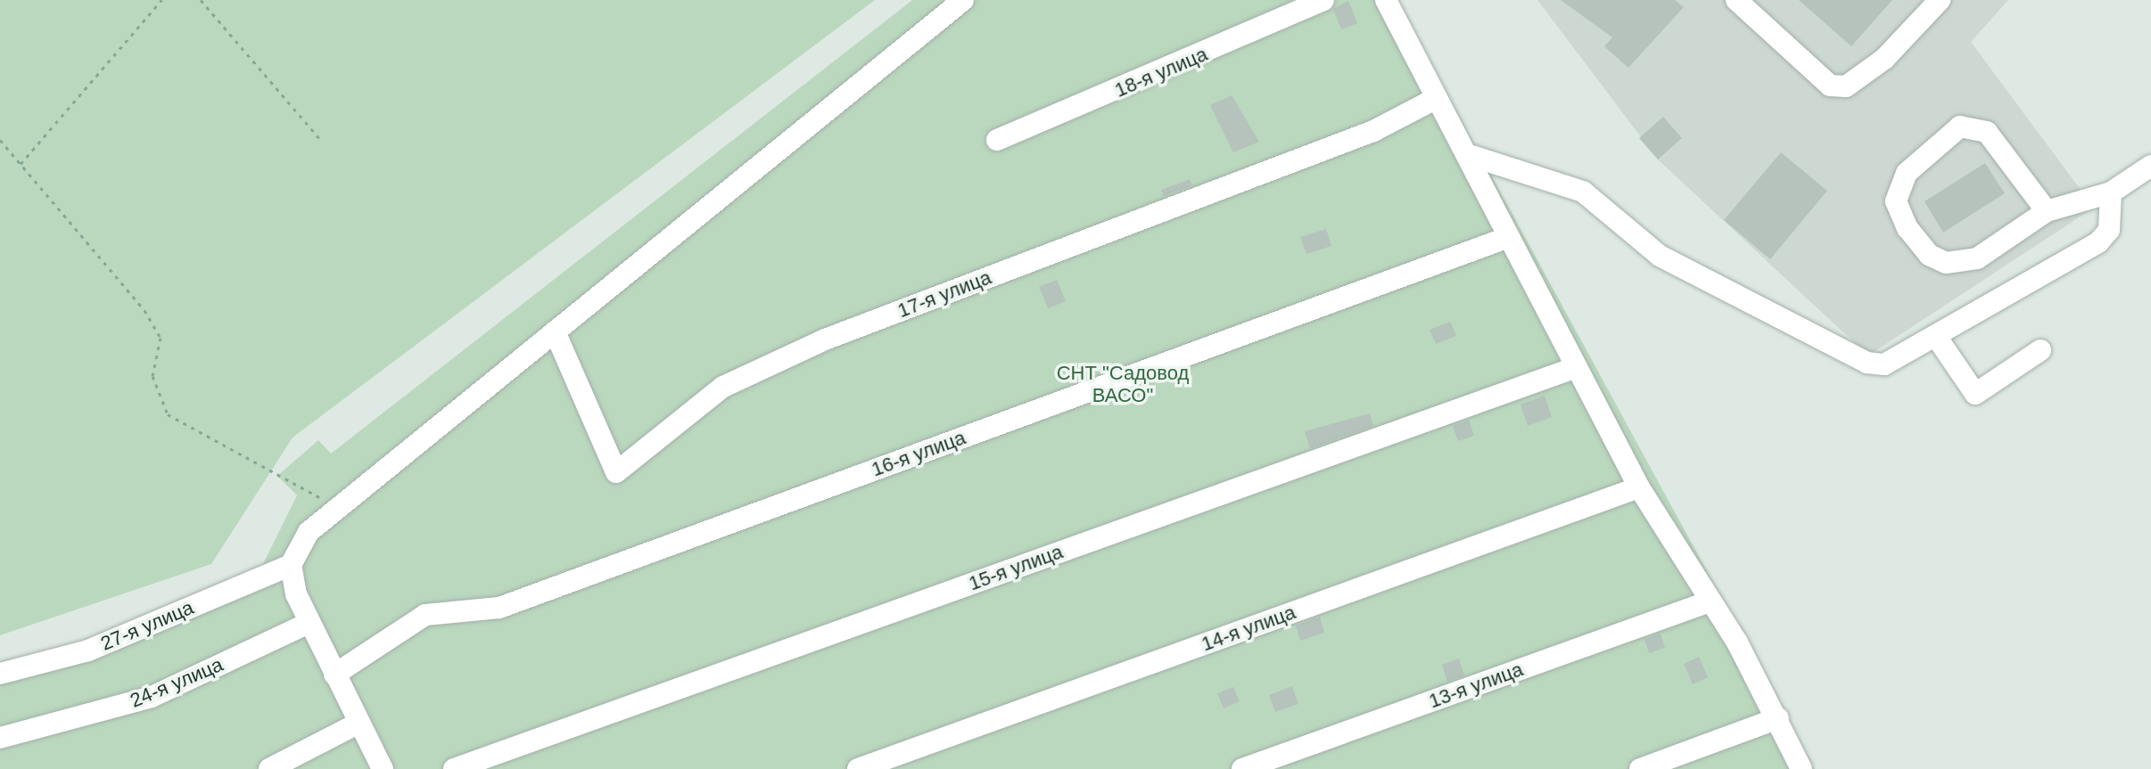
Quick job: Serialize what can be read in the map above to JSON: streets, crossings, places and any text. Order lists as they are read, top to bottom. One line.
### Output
{"streets":{"street":["18-я улица","17-я улица","16-я улица","15-я улица","27-я улица","14-я улица","24-я улица","13-я улица"]},"parks":["СНТ \"Садовод ВАСО\""]}
